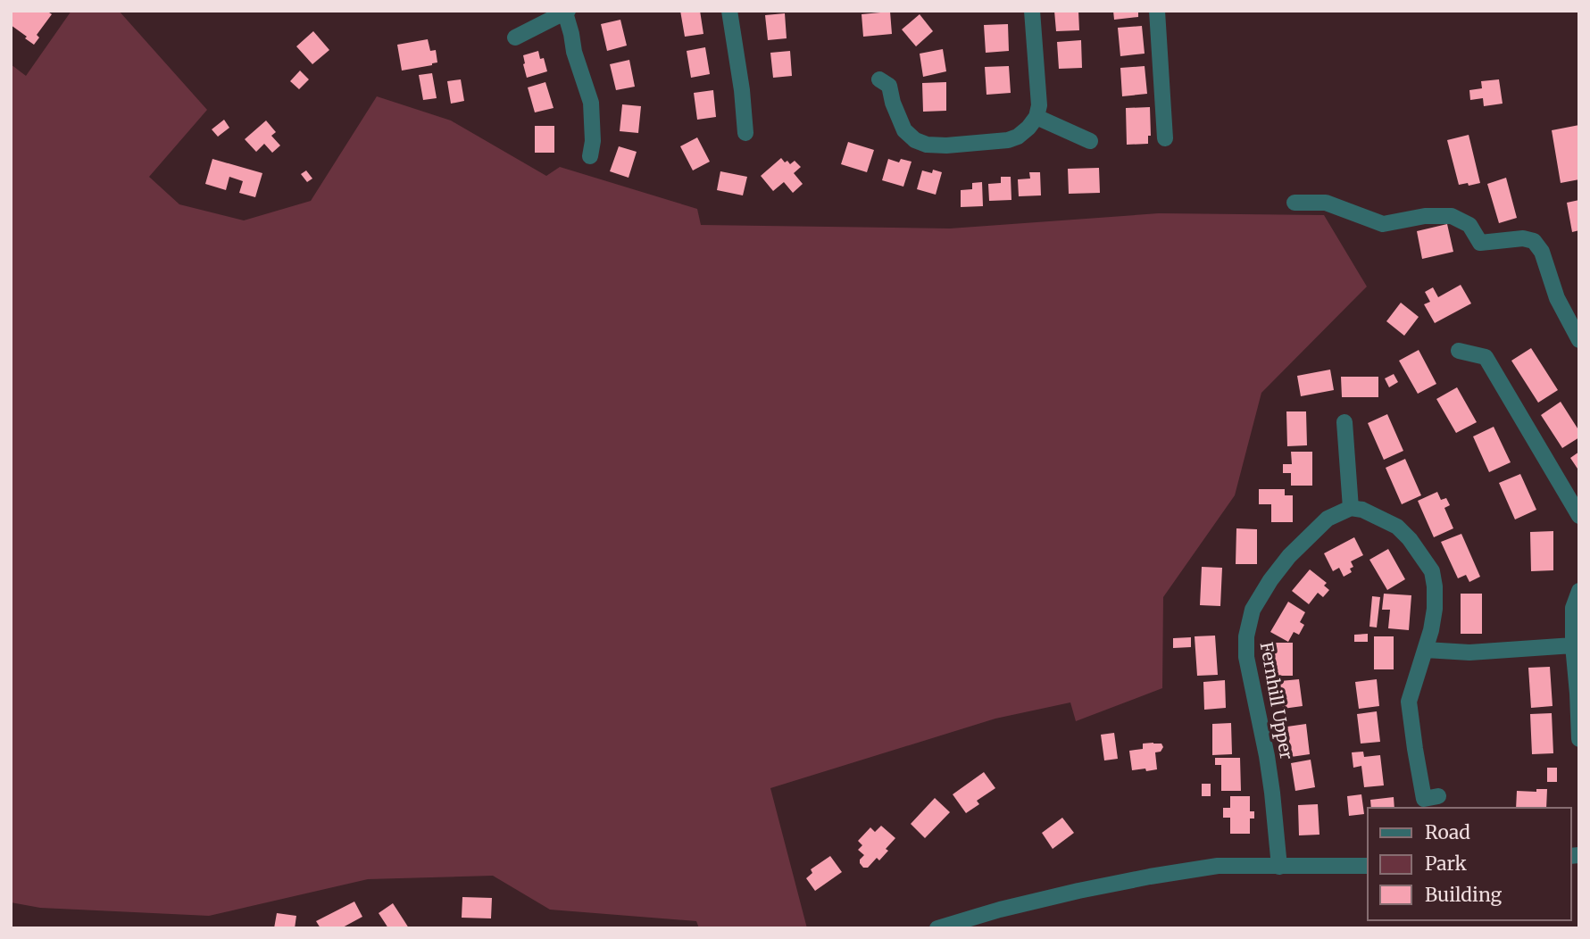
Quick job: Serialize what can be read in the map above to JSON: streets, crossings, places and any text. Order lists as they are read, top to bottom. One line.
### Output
{"streets":{"street":["Fernhill Upper"]},"legend":["Road","Park","Building"]}
